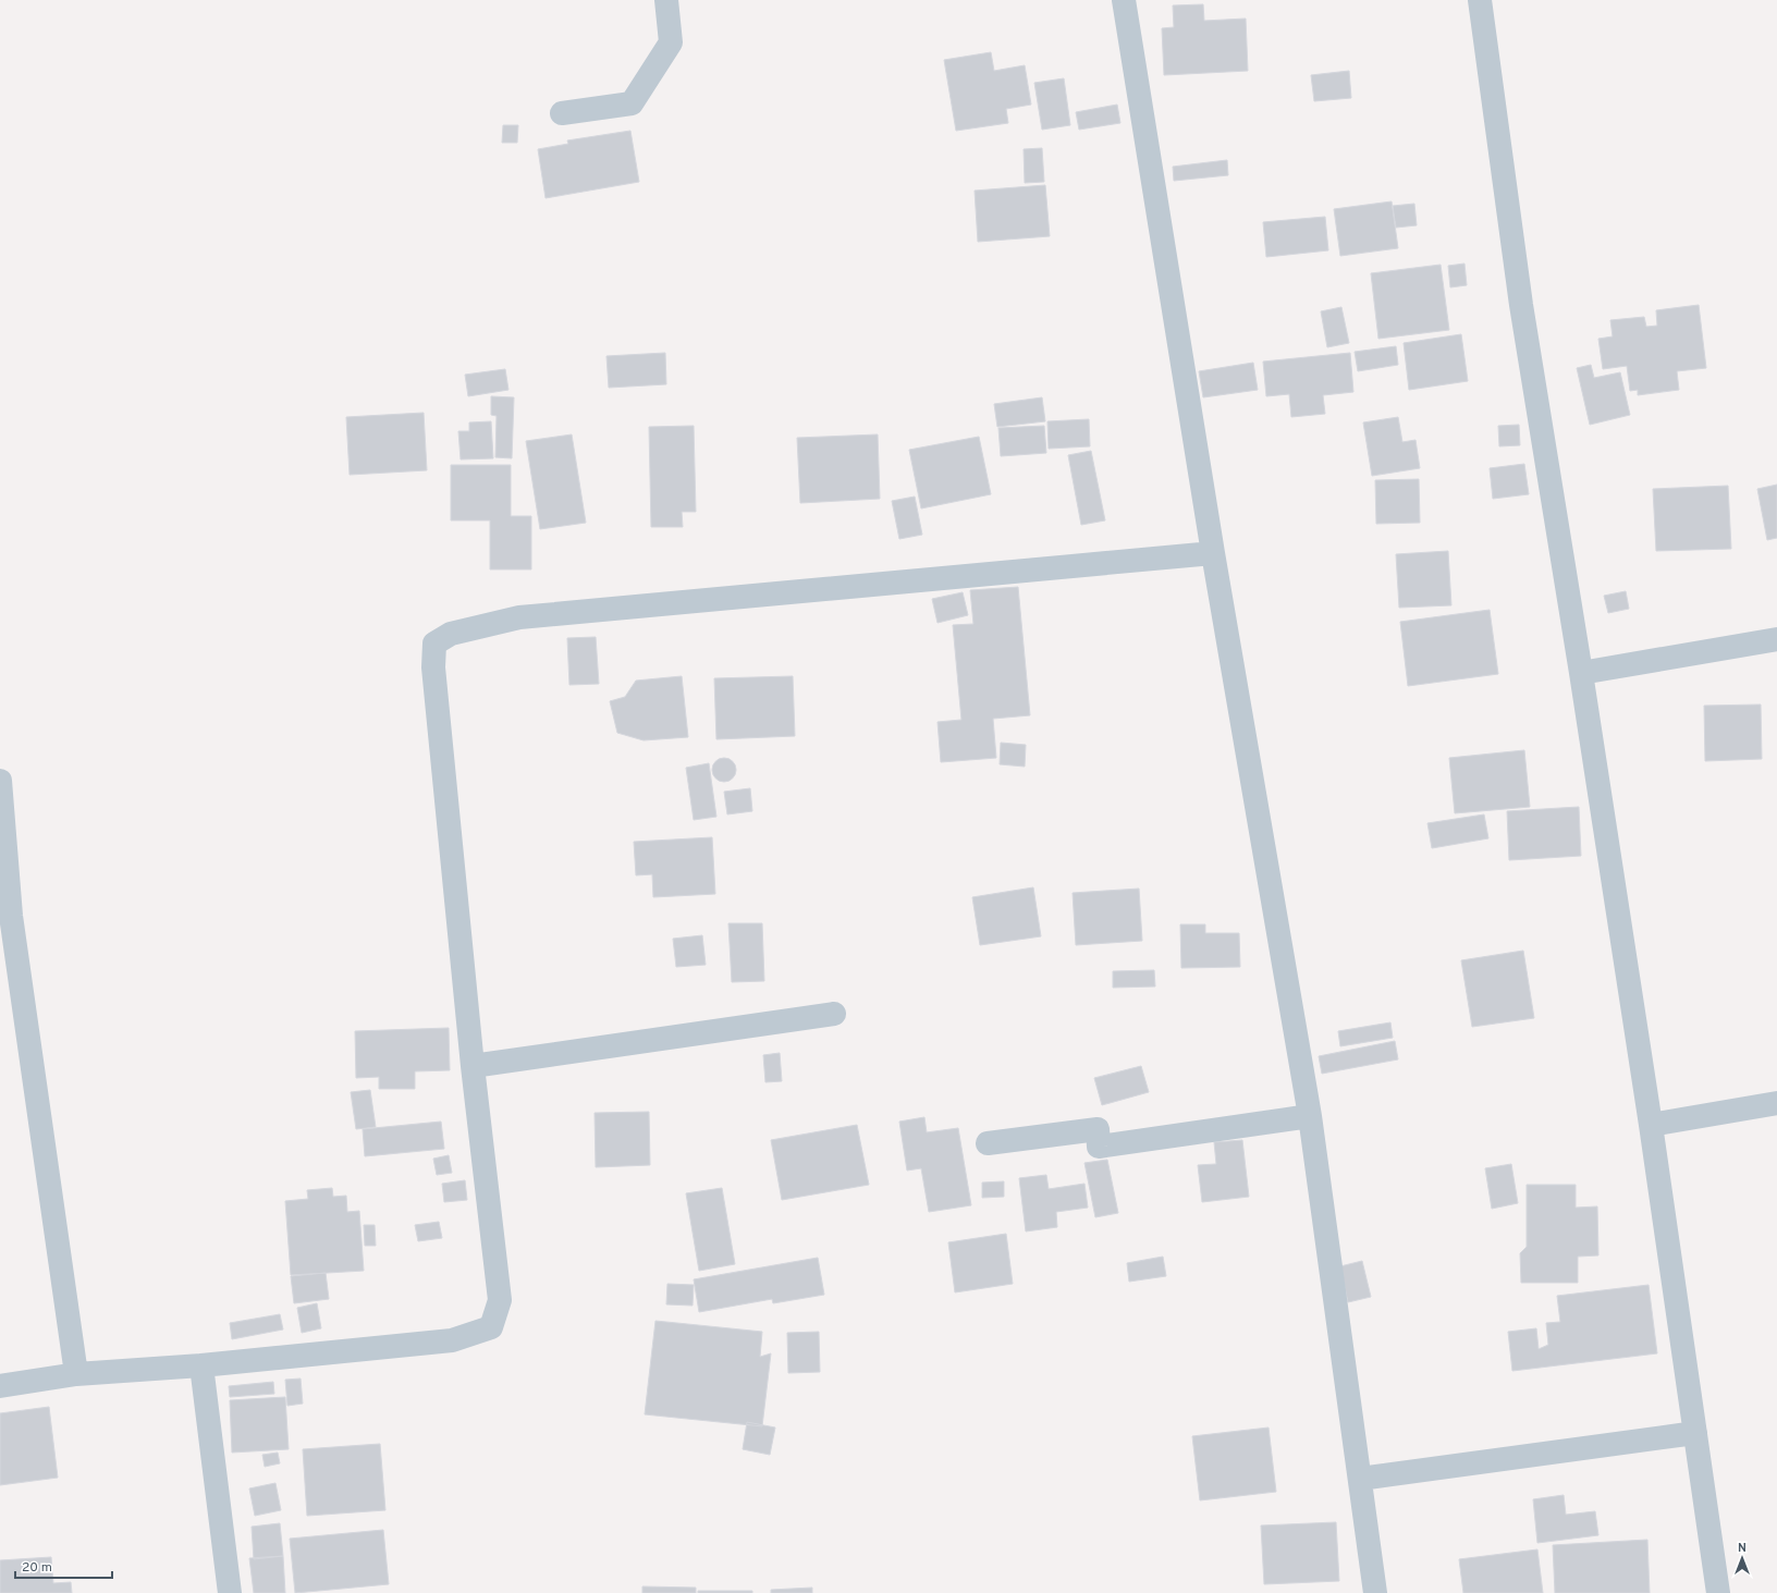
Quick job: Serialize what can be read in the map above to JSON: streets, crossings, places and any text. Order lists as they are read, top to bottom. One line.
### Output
{"scale_bar":"20 m","north":"top"}
